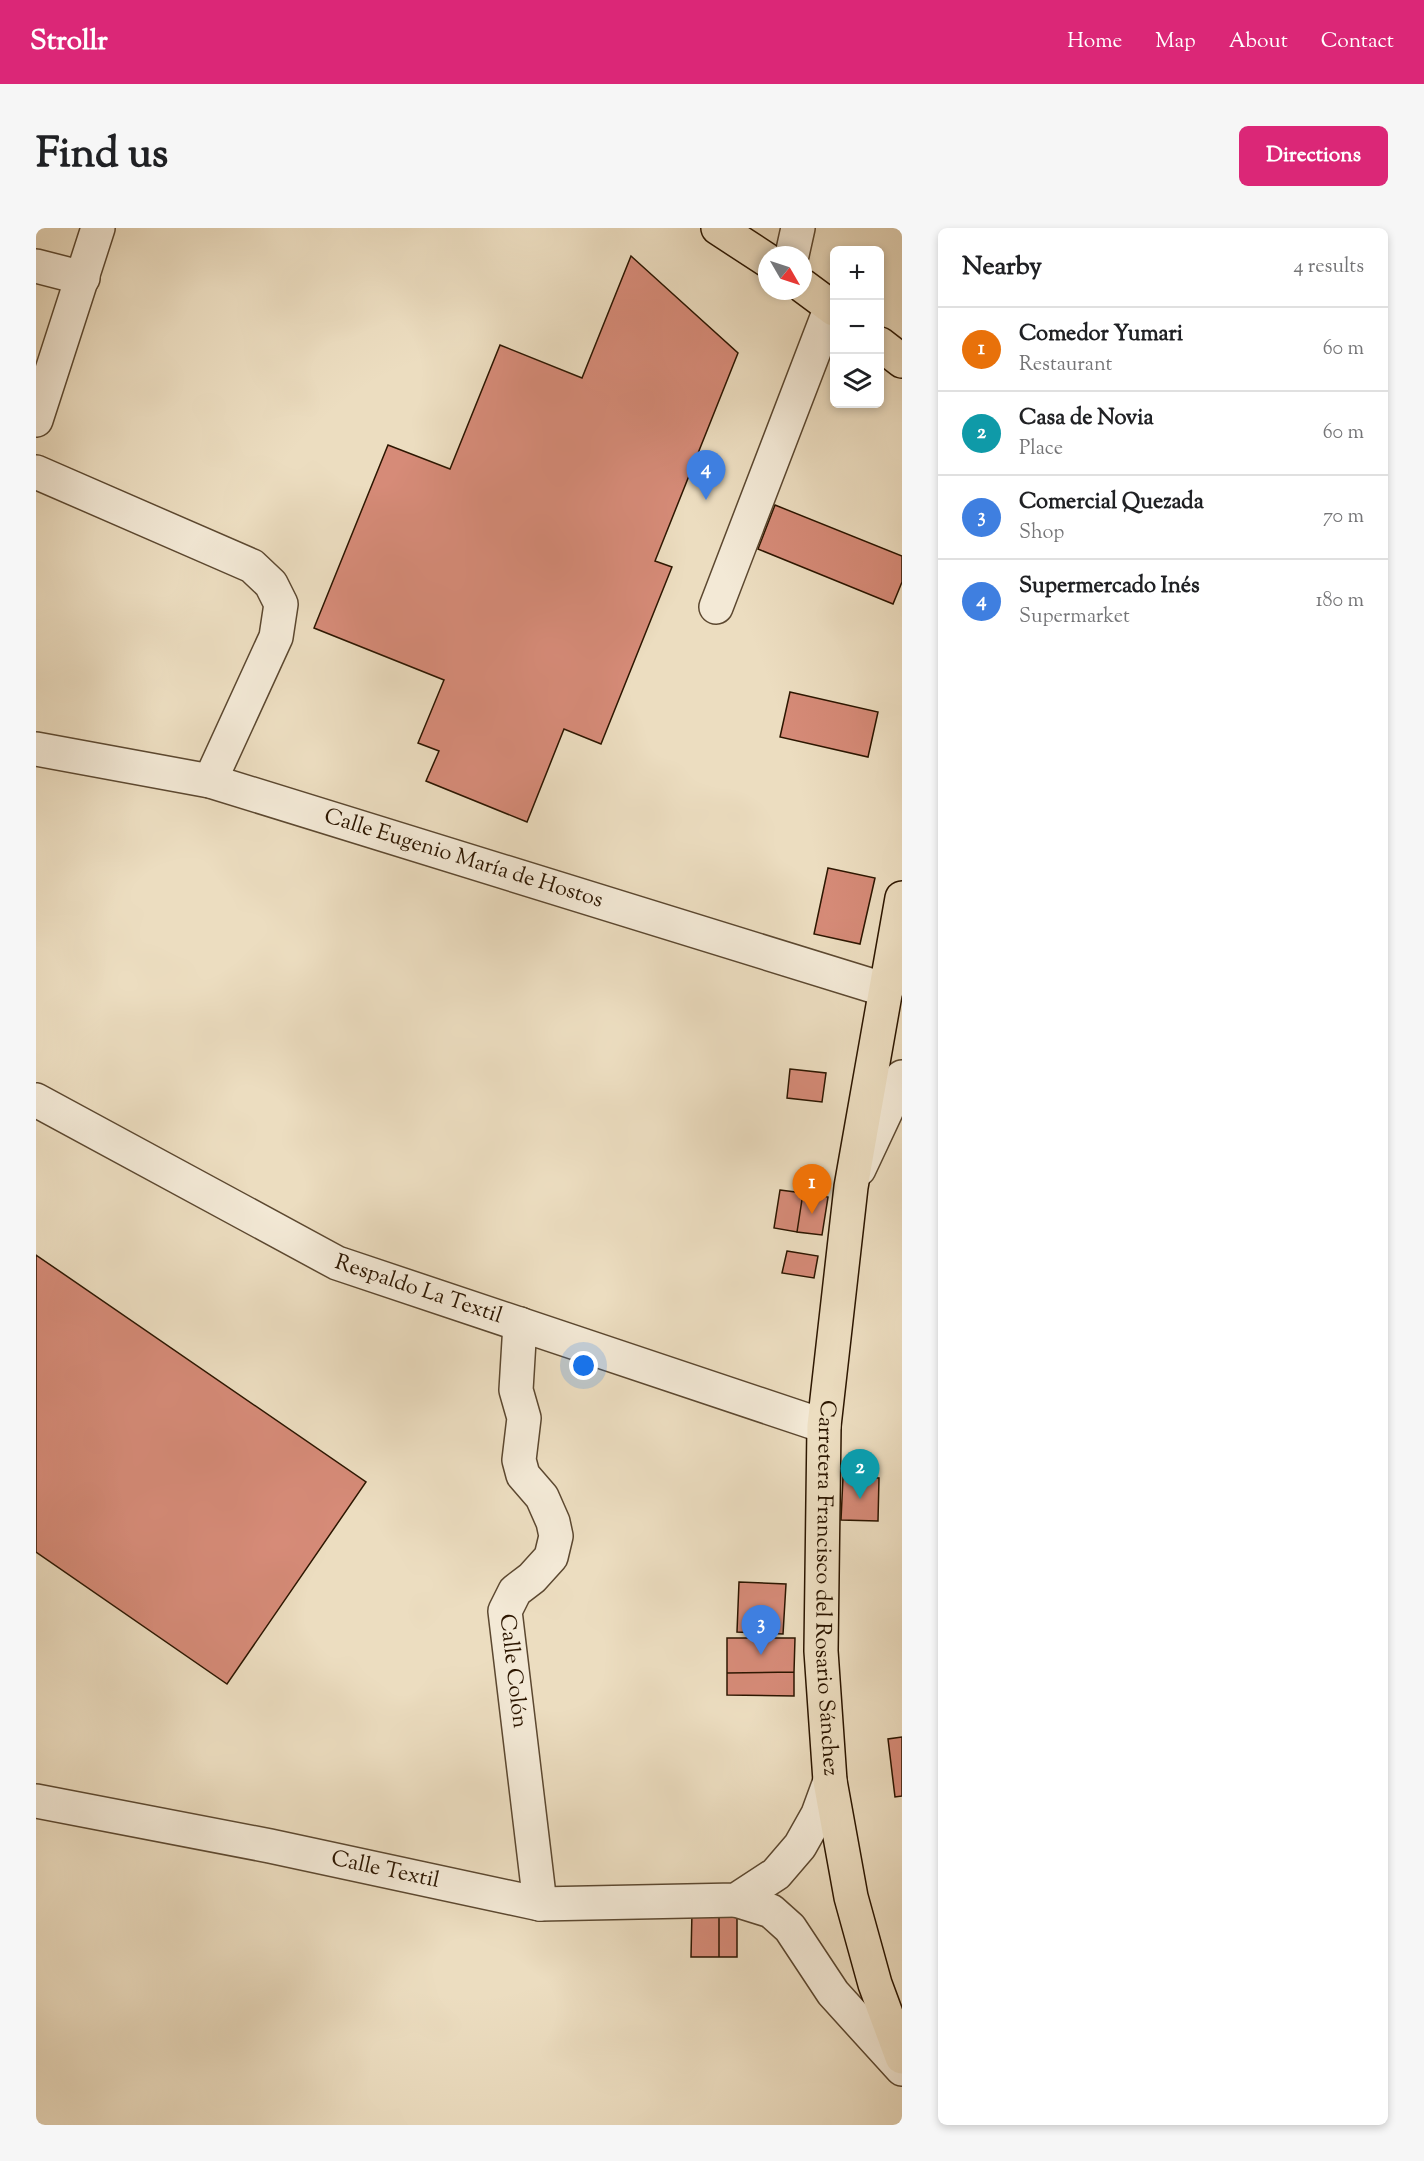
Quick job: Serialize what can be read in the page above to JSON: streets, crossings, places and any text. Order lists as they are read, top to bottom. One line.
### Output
{"streets":{"main road":["Carretera Francisco del Rosario Sánchez"],"street":["Calle Eugenio María de Hostos","Respaldo La Textil","Calle Colón","Calle Textil"]},"crossings":[["Calle Eugenio María de Hostos","Carretera Francisco del Rosario Sánchez"],["Respaldo La Textil","Carretera Francisco del Rosario Sánchez"],["Respaldo La Textil","Calle Colón"],["Calle Colón","Calle Textil"]],"north":"bottom right","page":{"header":"Strollr","nav":["Home","Map","About","Contact"],"title":"Find us","buttons":"Directions","heading":["Nearby","4 results"],"map_buttons":["+","−"],"list":[{"mark":"1","name":"Comedor Yumari","note":"Restaurant","value":"60 m"},{"mark":"2","name":"Casa de Novia","note":"Place","value":"60 m"},{"mark":"3","name":"Comercial Quezada","note":"Shop","value":"70 m"},{"mark":"4","name":"Supermercado Inés","note":"Supermarket","value":"180 m"}],"pins":["4","1","2","3"]}}
